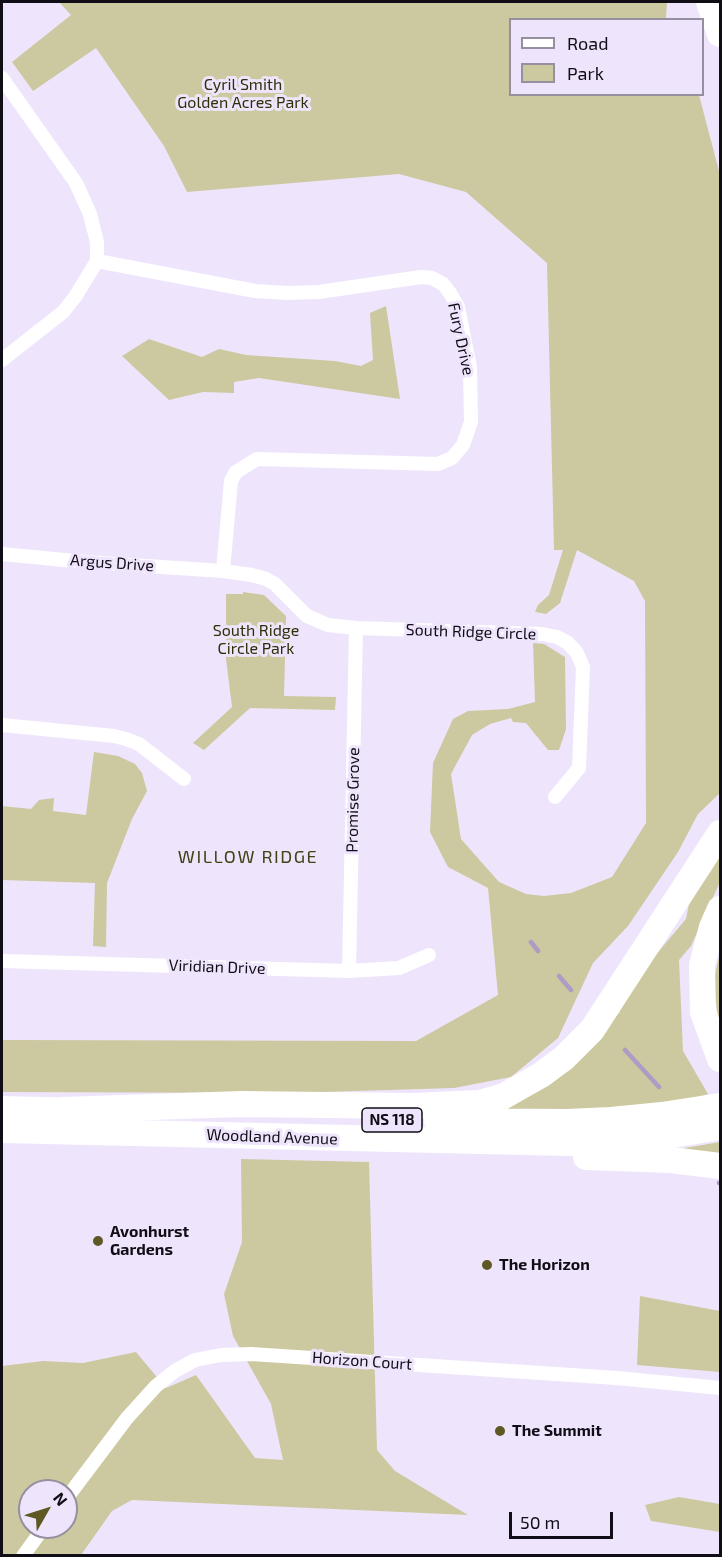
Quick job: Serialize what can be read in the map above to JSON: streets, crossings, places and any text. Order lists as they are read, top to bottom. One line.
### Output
{"streets":{"highway":["NS 118","Woodland Avenue"],"street":["Fury Drive","Argus Drive","South Ridge Circle","Promise Grove","Viridian Drive","Horizon Court"]},"crossings":[["Fury Drive","Argus Drive"],["Fury Drive","South Ridge Circle"],["Argus Drive","South Ridge Circle"],["South Ridge Circle","Promise Grove"],["Promise Grove","Viridian Drive"]],"districts":["WILLOW RIDGE"],"parks":["Cyril Smith Golden Acres Park","South Ridge Circle Park"],"places":["Avonhurst Gardens","The Horizon","The Summit"],"legend":["Road","Park"],"scale_bar":"50 m","north":"top right"}
